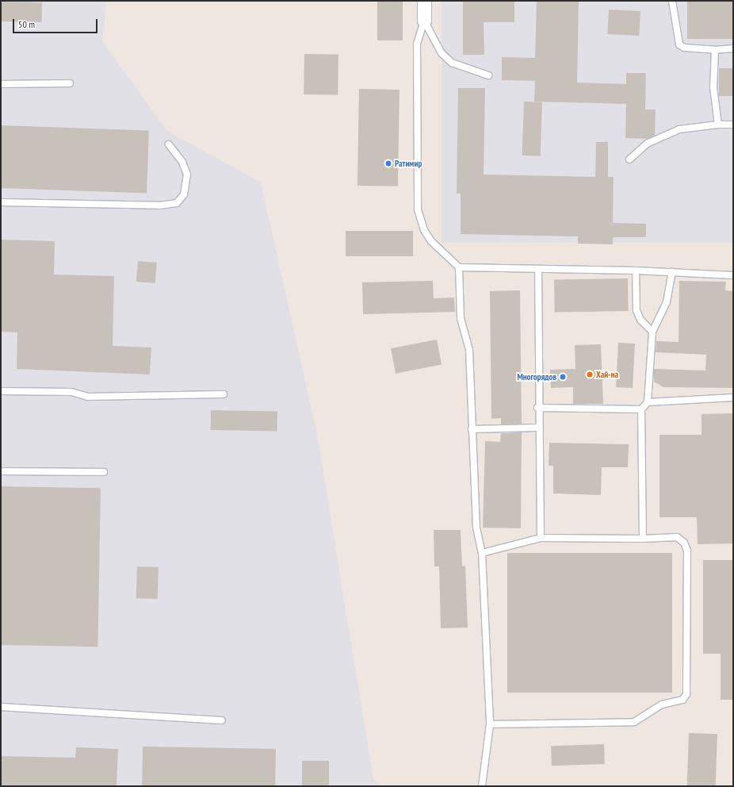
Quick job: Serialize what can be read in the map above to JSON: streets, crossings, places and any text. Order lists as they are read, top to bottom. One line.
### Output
{"places":["Ратимир","Хай-на","Многорядов"],"scale_bar":"50 m"}
